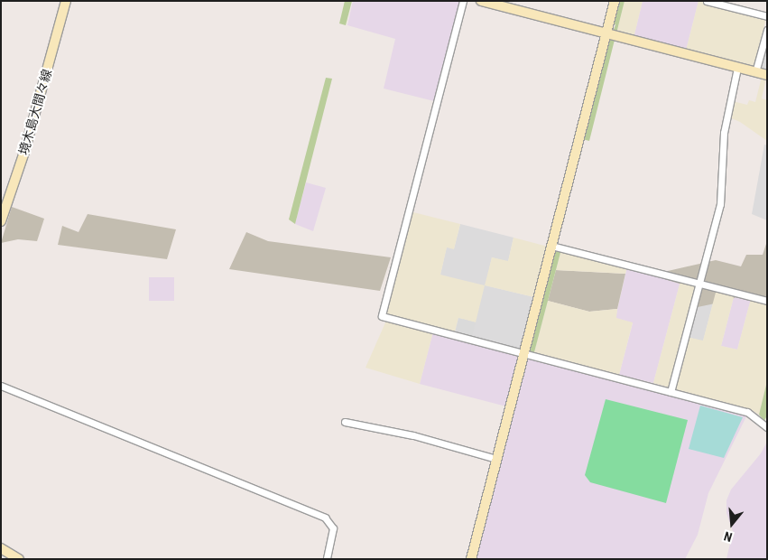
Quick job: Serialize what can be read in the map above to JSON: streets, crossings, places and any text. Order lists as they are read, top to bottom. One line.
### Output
{"streets":{"street":["境木島大間々線"]},"north":"bottom"}
